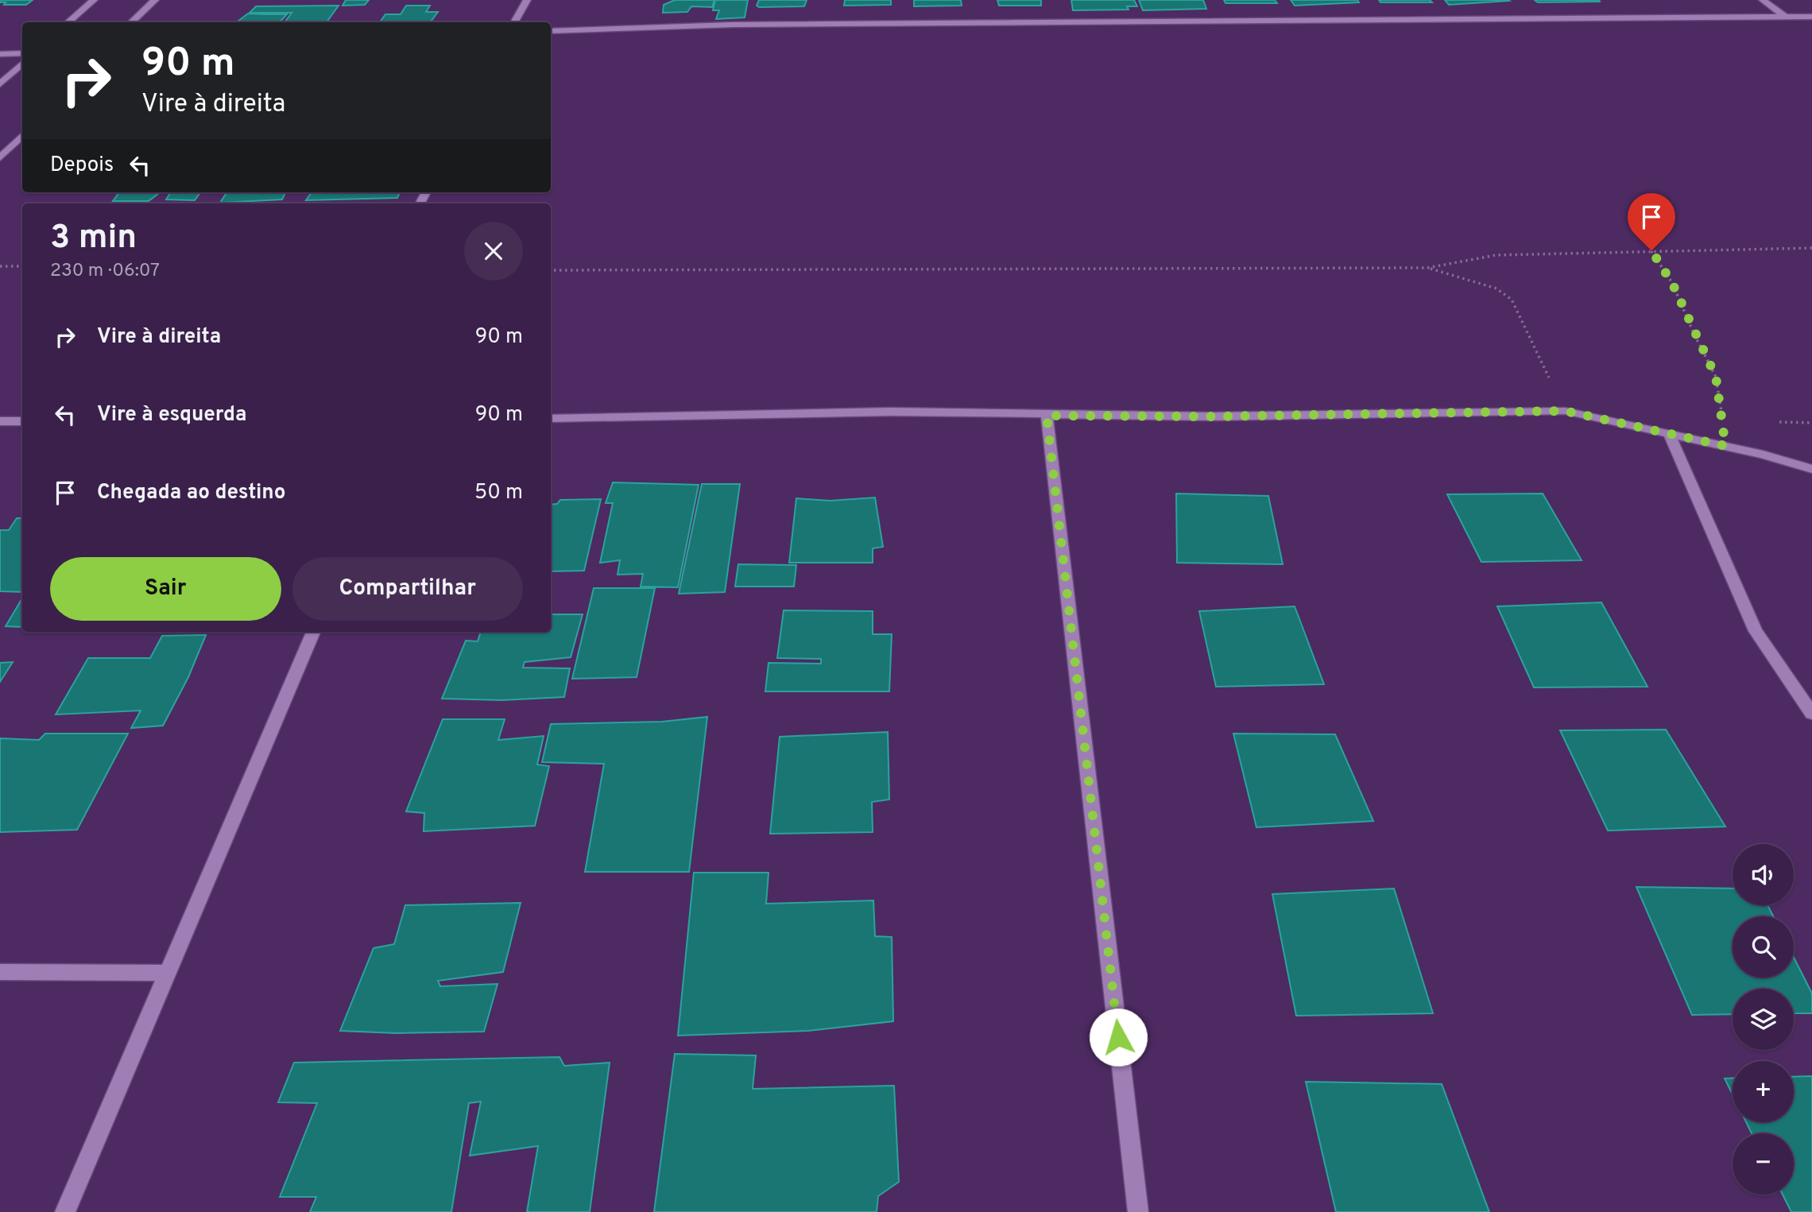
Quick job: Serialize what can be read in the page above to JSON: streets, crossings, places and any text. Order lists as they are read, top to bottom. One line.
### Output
{"page":{"turn":["90 m","Vire à direita"],"then":"Depois","heading":["3 min","230 m · 06:07"],"list":[{"name":"Vire à direita","value":"90 m"},{"name":"Vire à esquerda","value":"90 m"},{"name":"Chegada ao destino","value":"50 m"}],"buttons":["Sair","Compartilhar"],"map_buttons":["+","−"]}}
